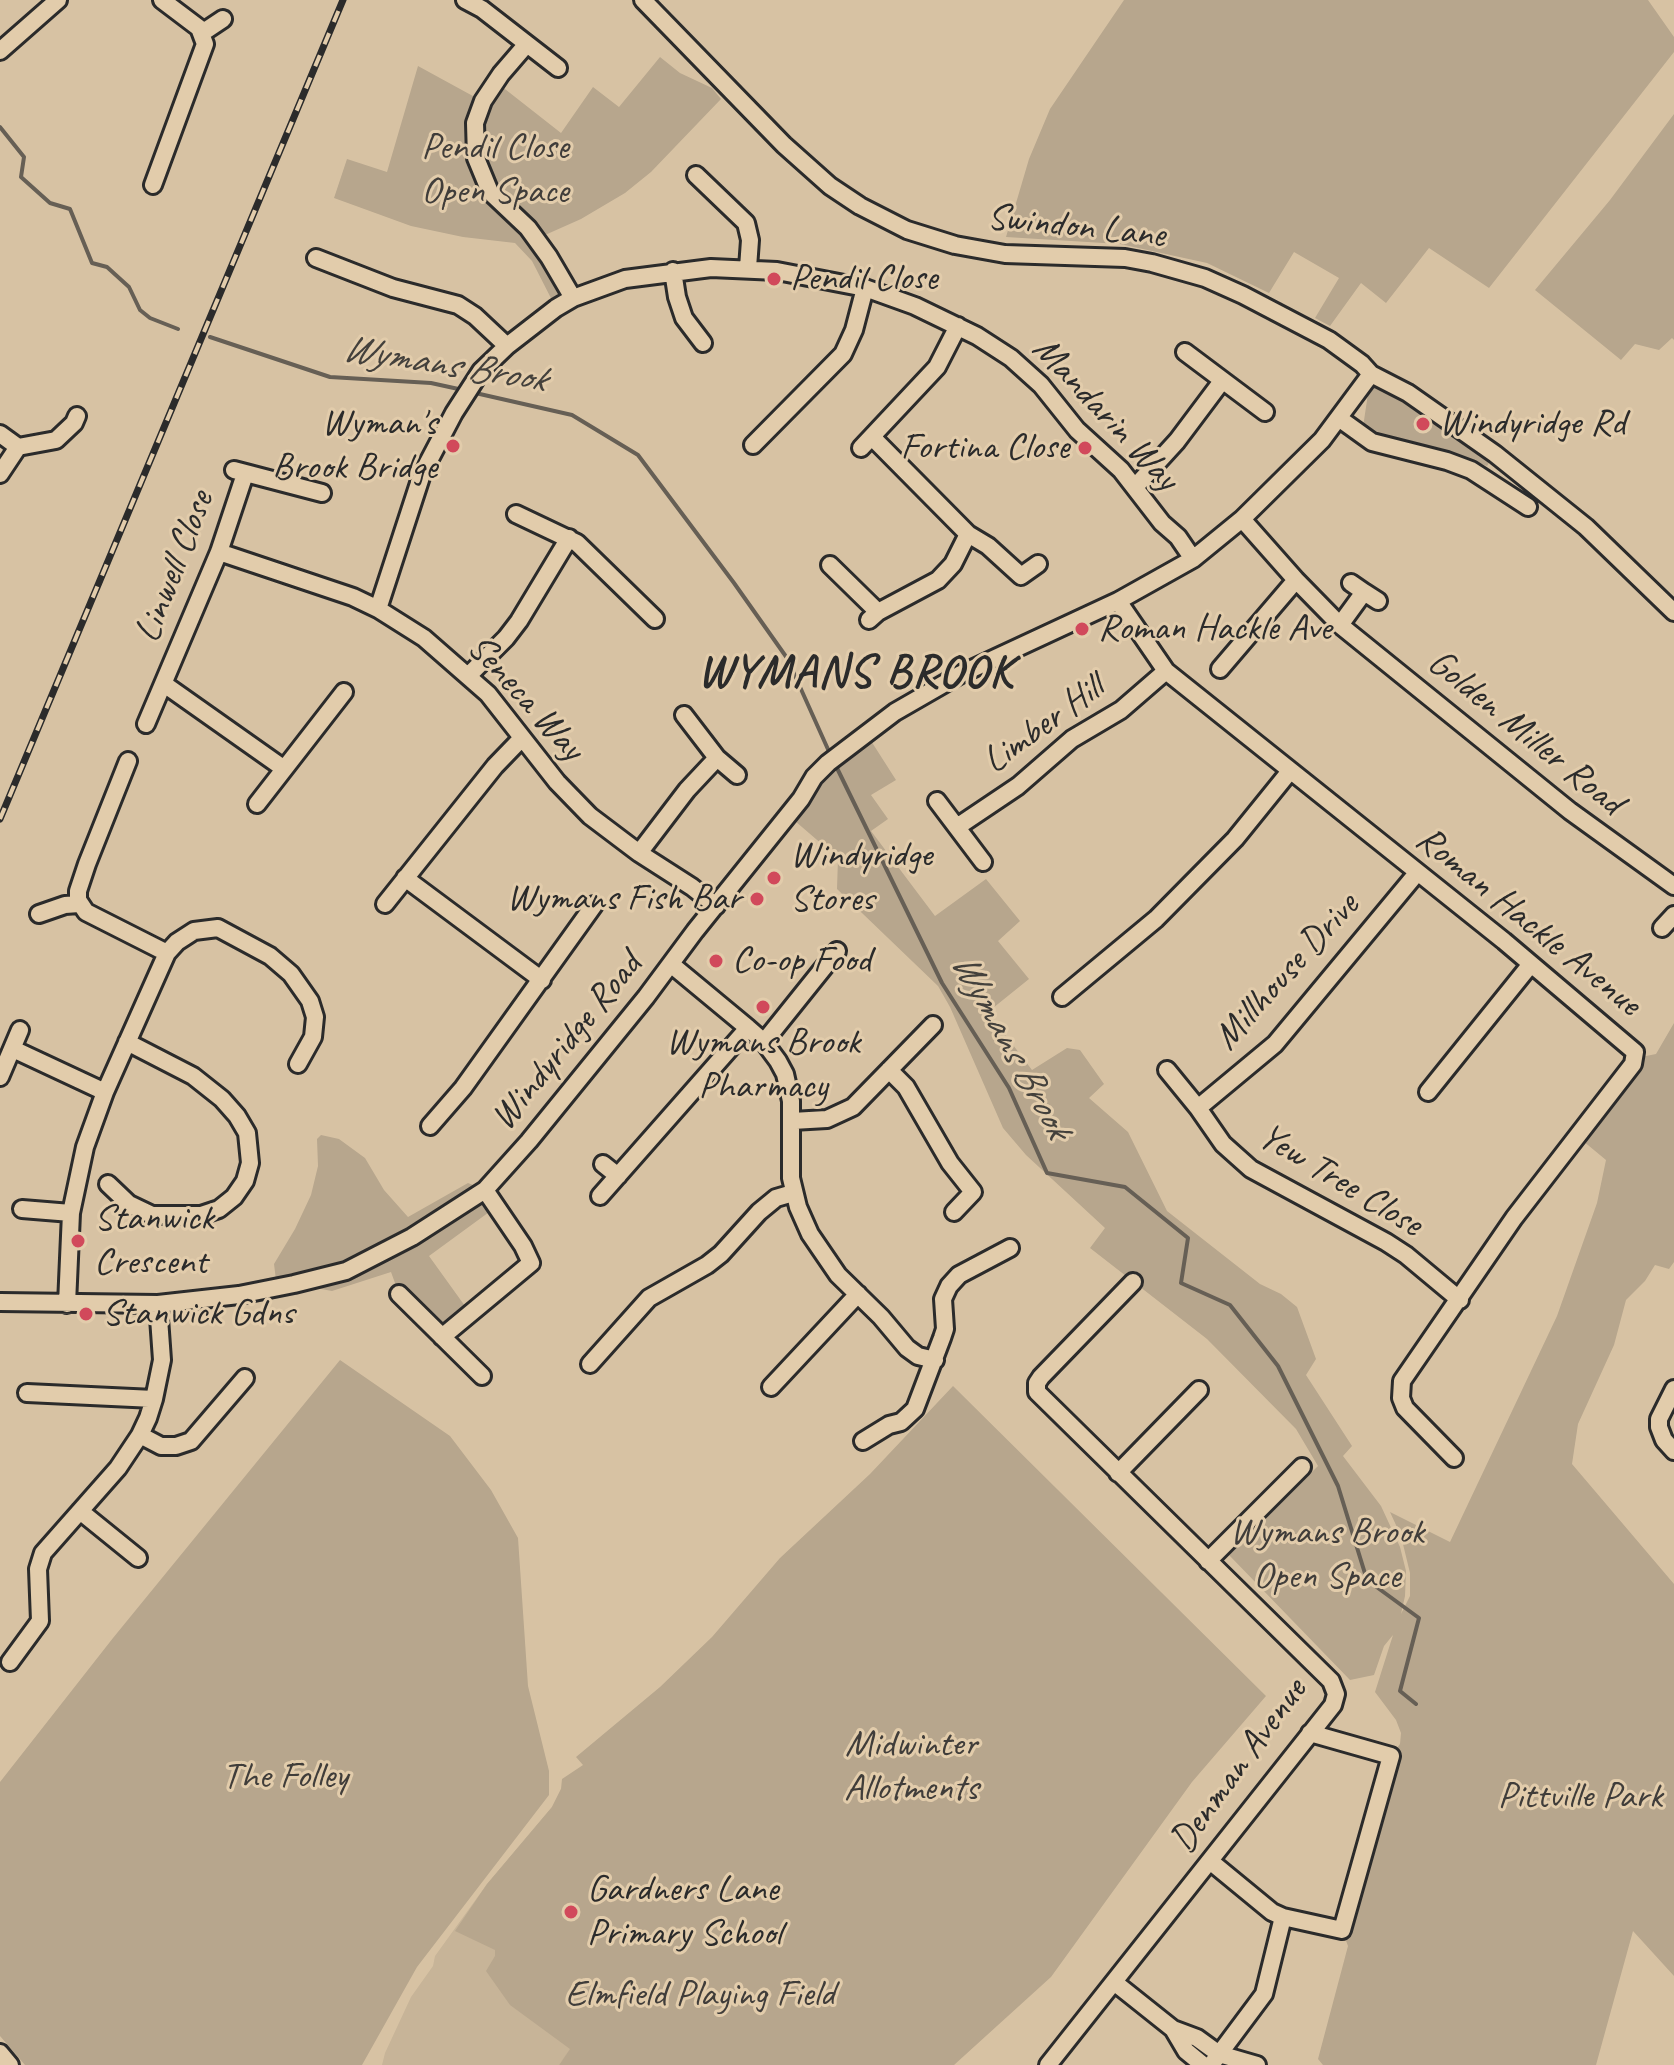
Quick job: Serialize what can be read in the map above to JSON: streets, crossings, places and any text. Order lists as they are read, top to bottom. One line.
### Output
{"streets":{"street":["Swindon Lane","Mandarin Way","Linwell Close","Seneca Way","Limber Hill","Golden Miller Road","Roman Hackle Avenue","Millhouse Drive","Windyridge Road","Yew Tree Close","Denman Avenue"]},"crossings":[["Swindon Lane","Windyridge Road"],["Mandarin Way","Seneca Way"],["Mandarin Way","Windyridge Road"],["Linwell Close","Seneca Way"],["Seneca Way","Windyridge Road"],["Limber Hill","Roman Hackle Avenue"],["Golden Miller Road","Windyridge Road"],["Roman Hackle Avenue","Millhouse Drive"],["Roman Hackle Avenue","Windyridge Road"],["Roman Hackle Avenue","Yew Tree Close"],["Millhouse Drive","Yew Tree Close"]],"districts":["WYMANS BROOK"],"water":["Wymans Brook"],"parks":["Pendil Close Open Space","Wymans Brook Open Space","Midwinter Allotments","The Folley","Pittville Park","Elmfield Playing Field"],"places":["Pendil Close","Windyridge Rd","Wyman's Brook Bridge","Fortina Close","Roman Hackle Ave","Windyridge Stores","Wymans Fish Bar","Co-op Food","Wymans Brook Pharmacy","Stanwick Crescent","Stanwick Gdns","Gardners Lane Primary School"]}
